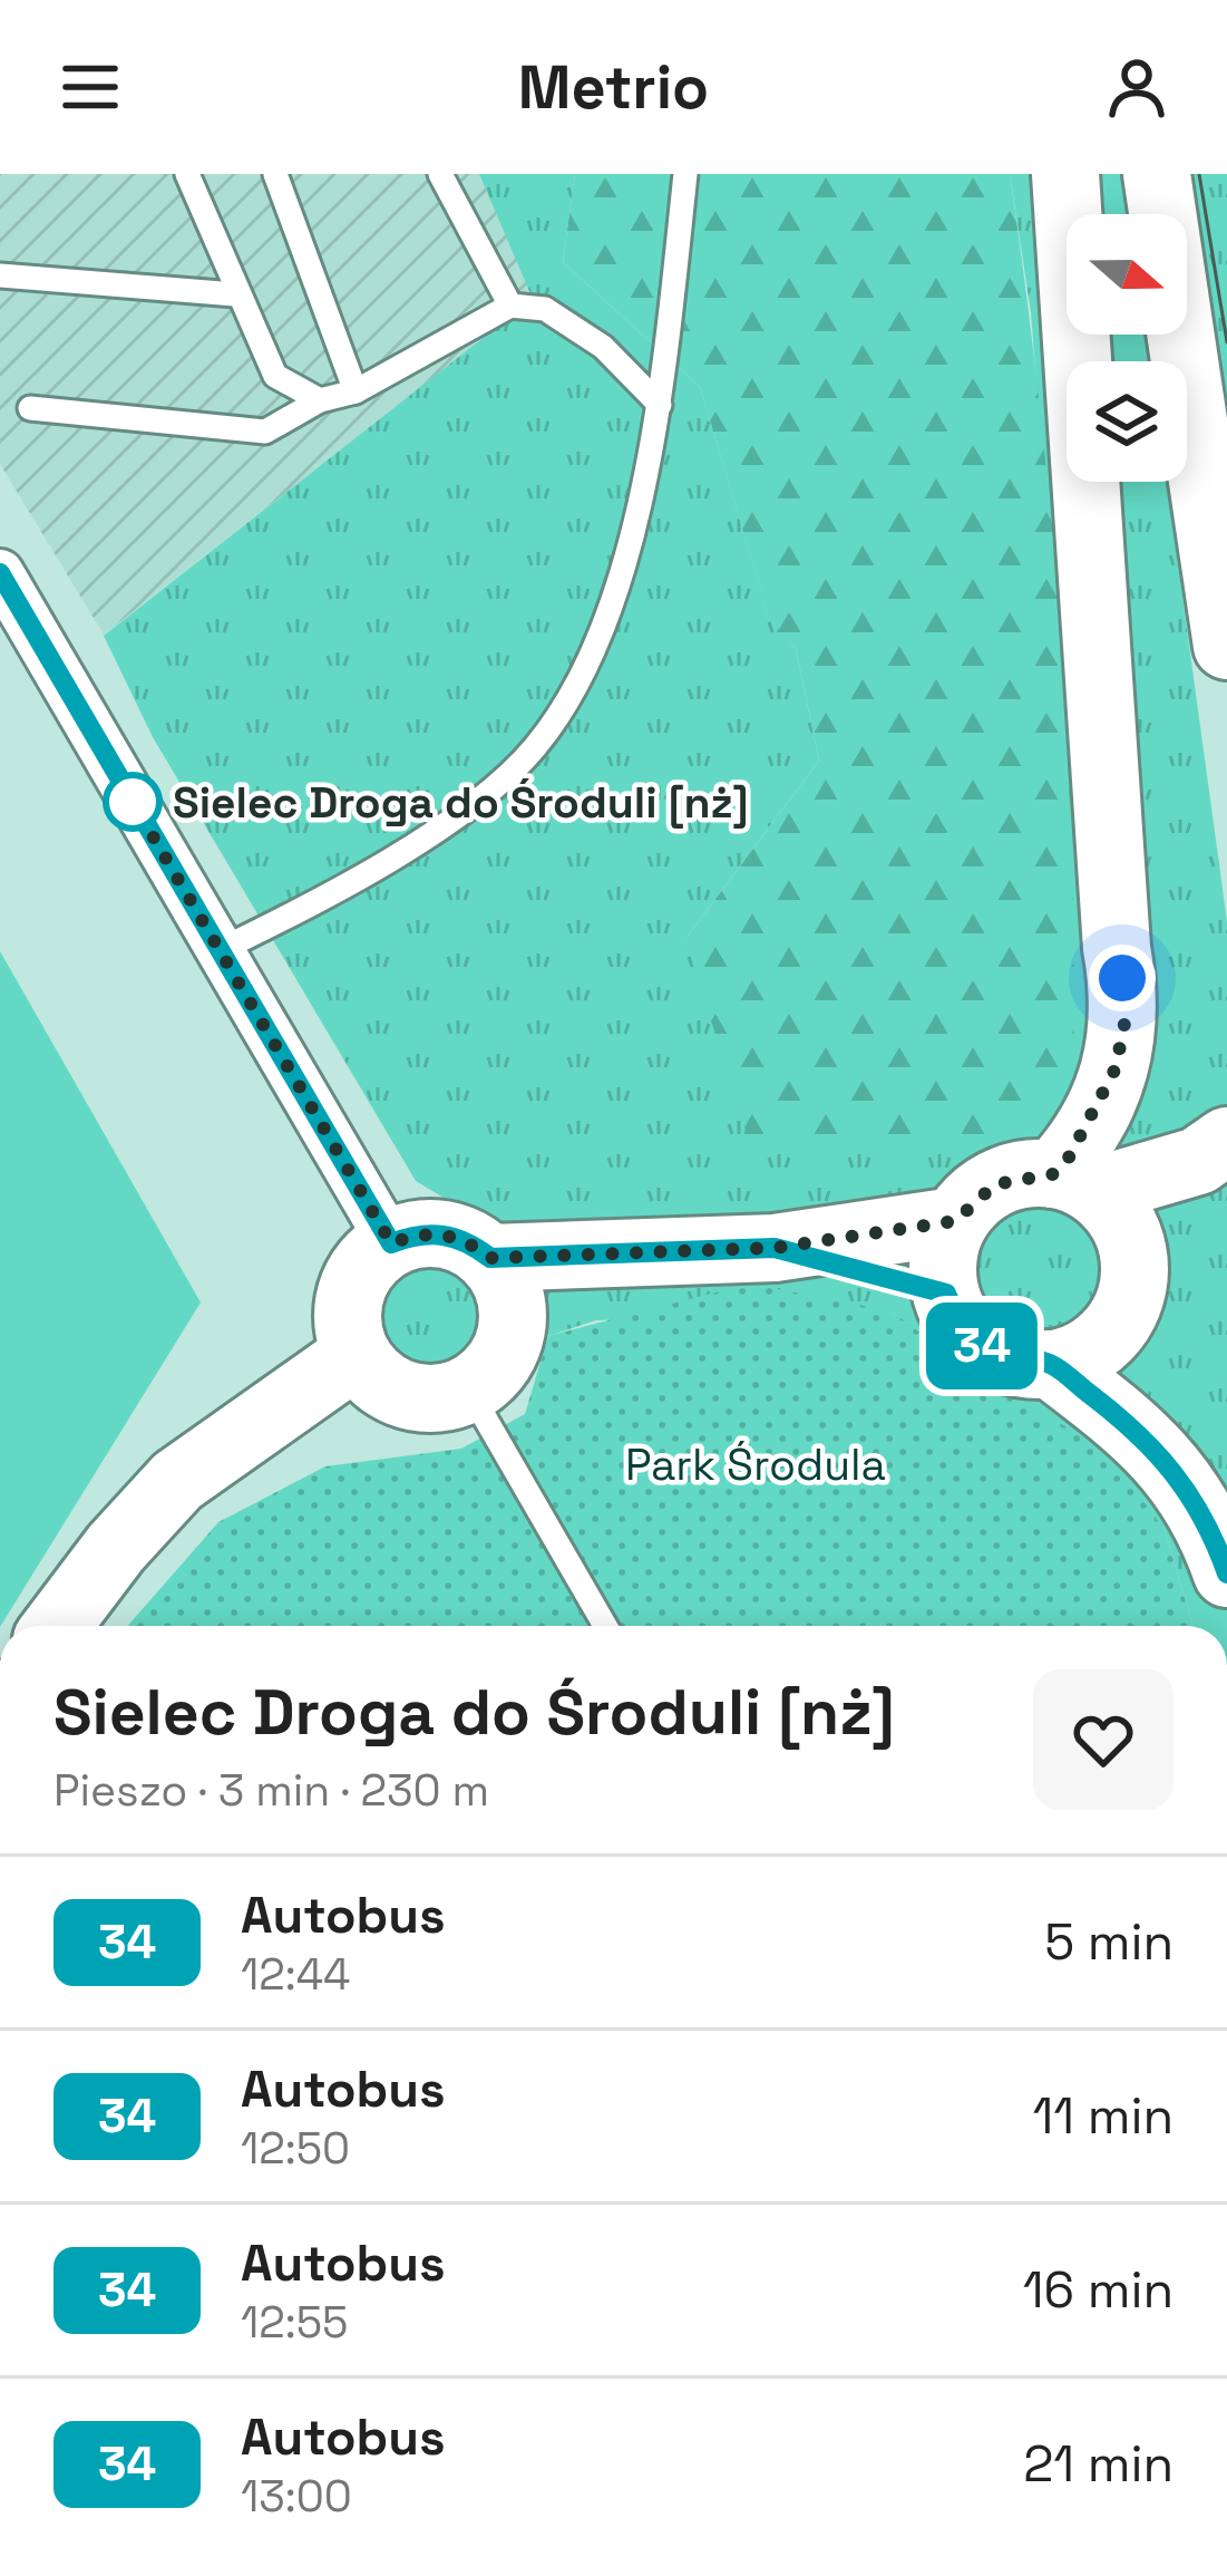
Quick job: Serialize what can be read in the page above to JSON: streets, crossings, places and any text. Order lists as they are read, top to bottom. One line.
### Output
{"parks":["Park Środula"],"places":["Sielec Droga do Środuli [nż]"],"lines":["bus line 34"],"north":"right","page":{"header":"Metrio","on_map":"34","heading":["Sielec Droga do Środuli [nż]","Pieszo · 3 min · 230 m"],"list":[{"mark":"34","name":"Autobus","note":"12:44","value":"5 min"},{"mark":"34","name":"Autobus","note":"12:50","value":"11 min"},{"mark":"34","name":"Autobus","note":"12:55","value":"16 min"},{"mark":"34","name":"Autobus","note":"13:00","value":"21 min"}]}}
